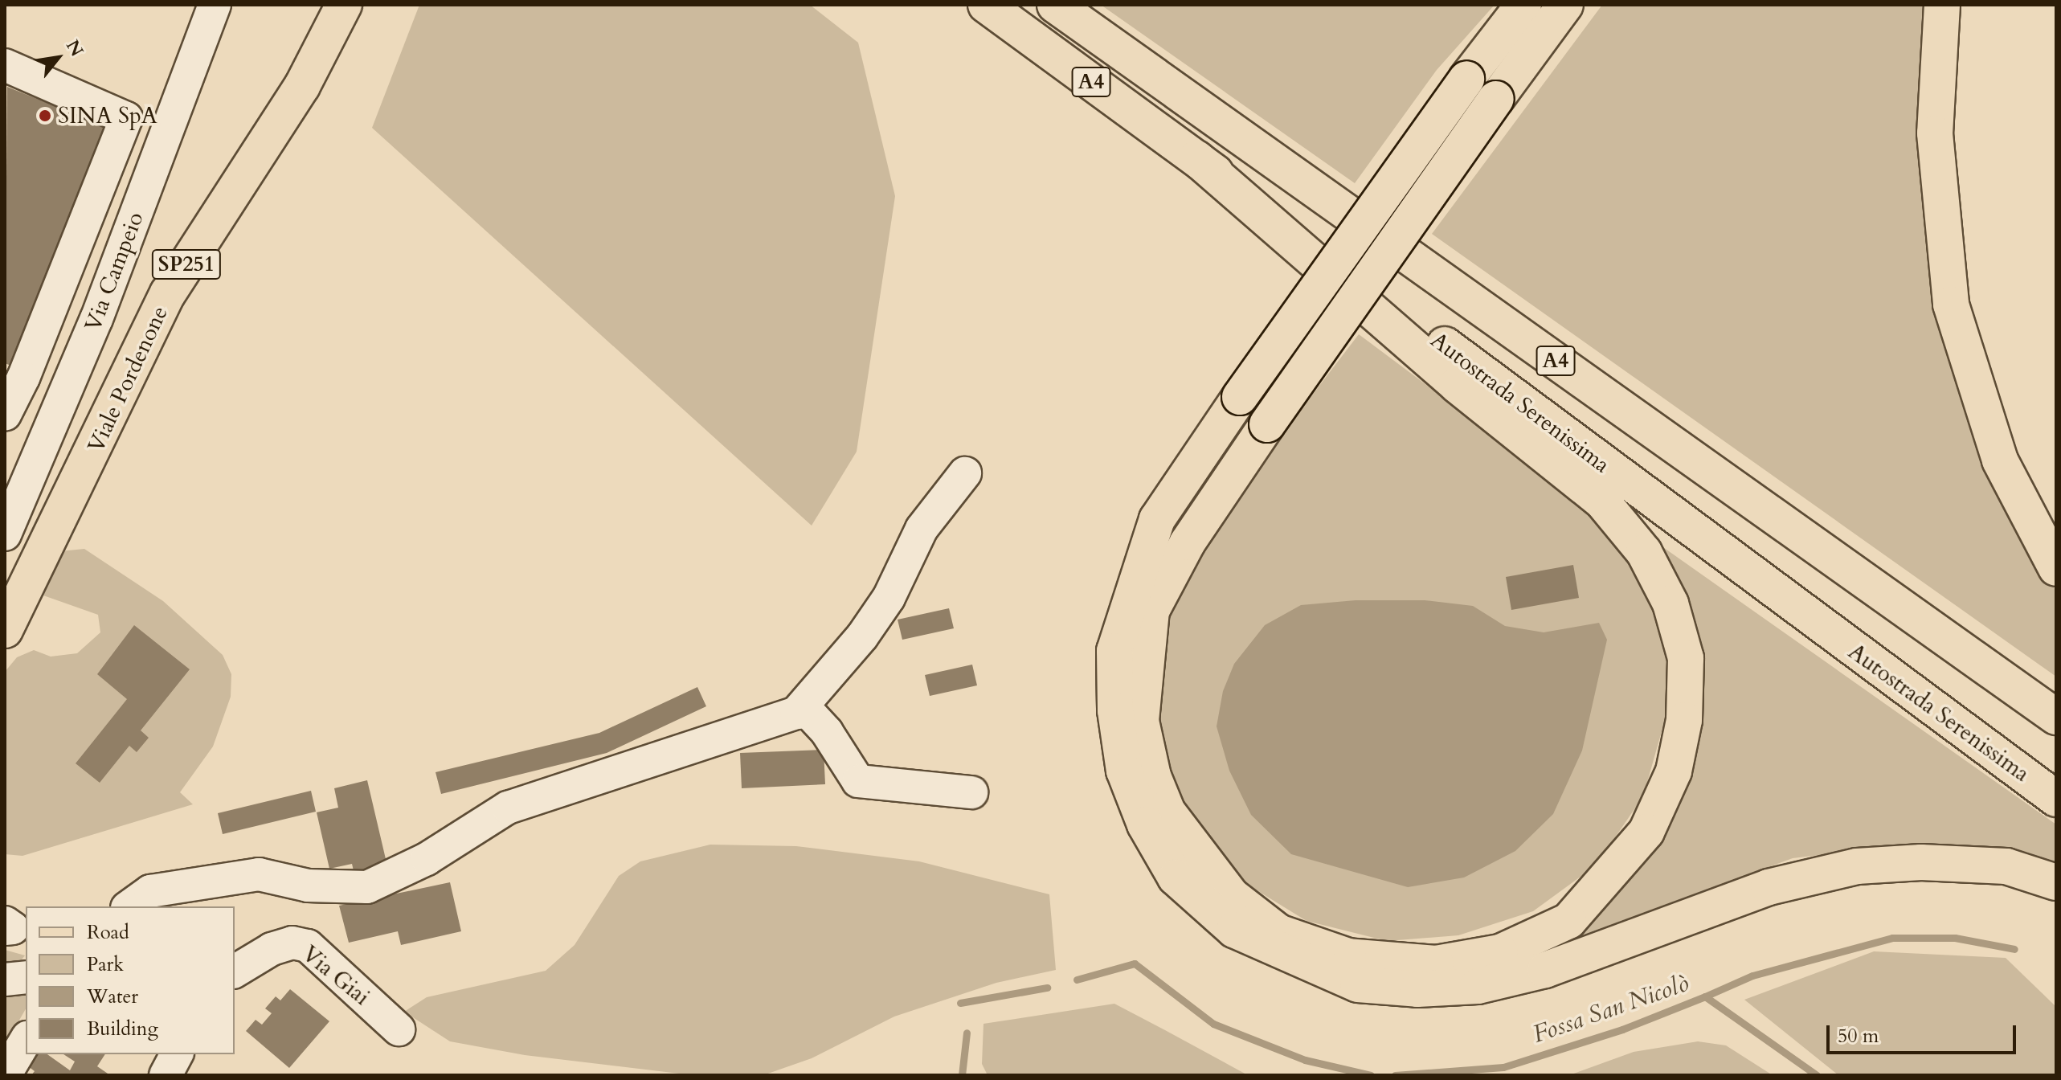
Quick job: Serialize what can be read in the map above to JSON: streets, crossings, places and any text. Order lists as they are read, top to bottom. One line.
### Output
{"streets":{"main road":["A4","SP251","Viale Pordenone","Autostrada Serenissima"],"street":["Via Campeio","Via Giai"]},"water":["Fossa San Nicolò"],"places":["SINA SpA"],"legend":["Road","Park","Water","Building"],"scale_bar":"50 m","north":"top right"}
